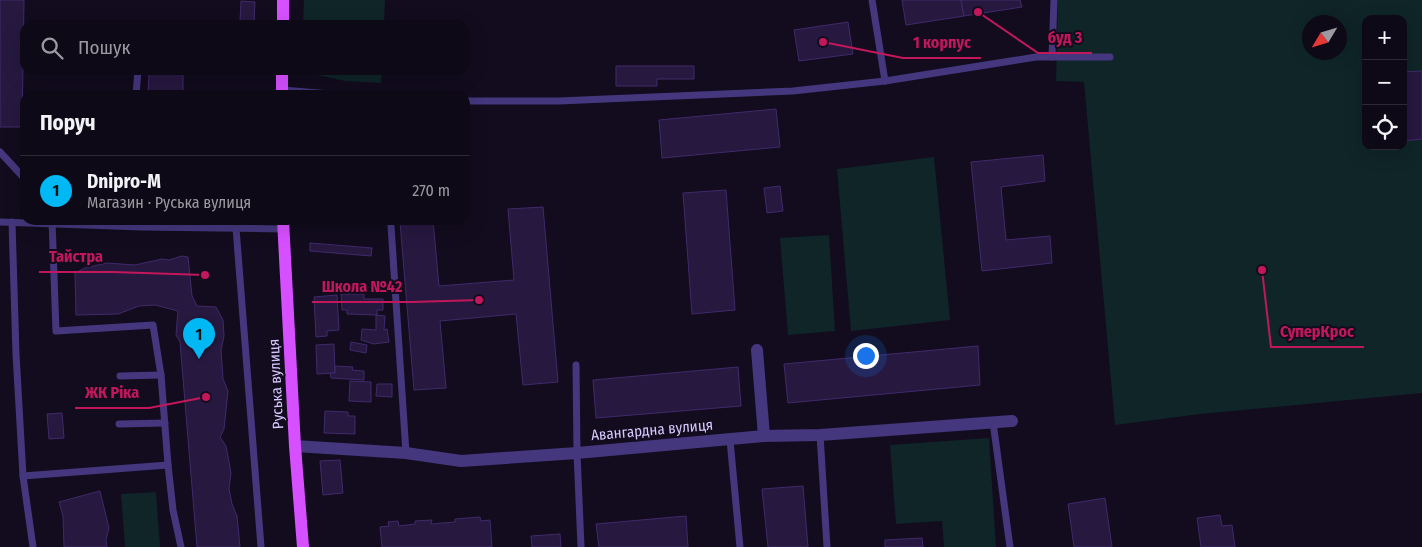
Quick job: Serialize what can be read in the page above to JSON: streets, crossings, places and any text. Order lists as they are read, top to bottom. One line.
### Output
{"streets":{"main road":["Руська вулиця"],"street":["Авангардна вулиця"]},"crossings":[["Руська вулиця","Авангардна вулиця"]],"places":["буд 3","1 корпус","СуперКрос","Тайстра","Школа №42","ЖК Ріка"],"north":"bottom left","page":{"map_buttons":["+","−"],"search":"Пошук","heading":"Поруч","list":[{"mark":"1","name":"Dnipro-M","note":"Магазин · Руська вулиця","value":"270 m"}],"pins":"1"}}
